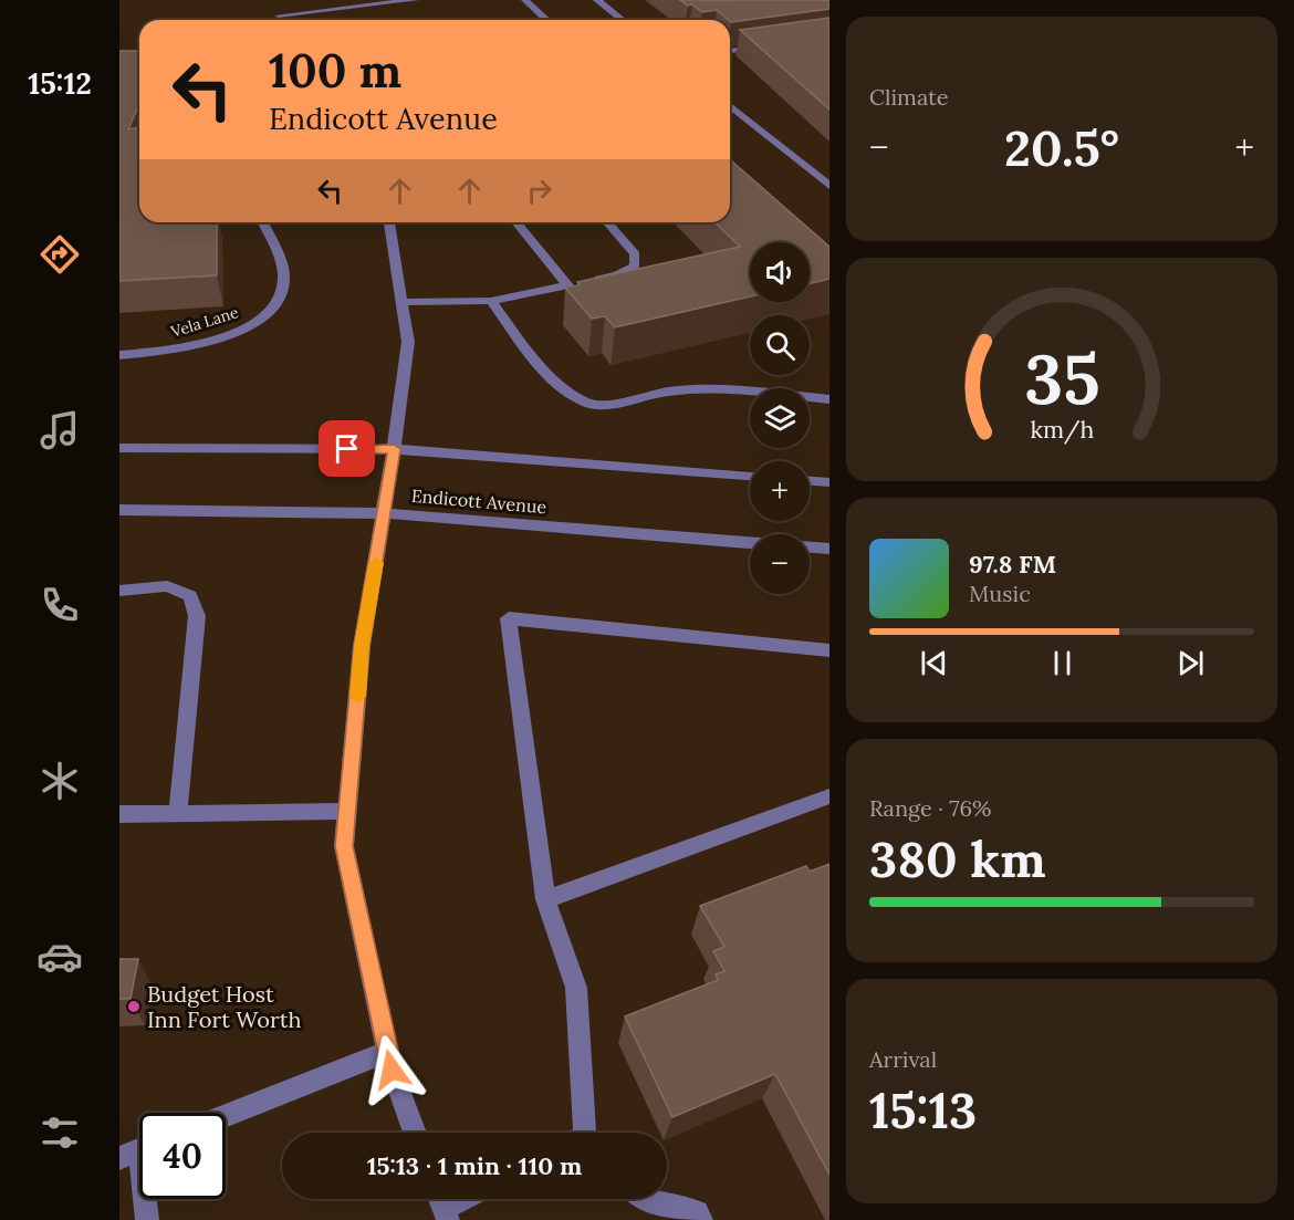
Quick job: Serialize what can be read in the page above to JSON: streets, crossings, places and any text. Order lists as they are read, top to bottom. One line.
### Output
{"streets":{"street":["Vela Lane","Endicott Avenue"]},"places":["Budget Host Inn Fort Worth"],"page":{"tabs":"15:12","tile":["Climate",["Range · 76%","380 km"],["Arrival","15:13"]],"turn":["100 m","Endicott Avenue"],"heat":["−","20.5°","+"],"map_buttons":["+","−"],"song":["97.8 FM","Music"],"limit":"40","trip":"15:13 · 1 min · 110 m","gauge":["35","km/h"]}}
